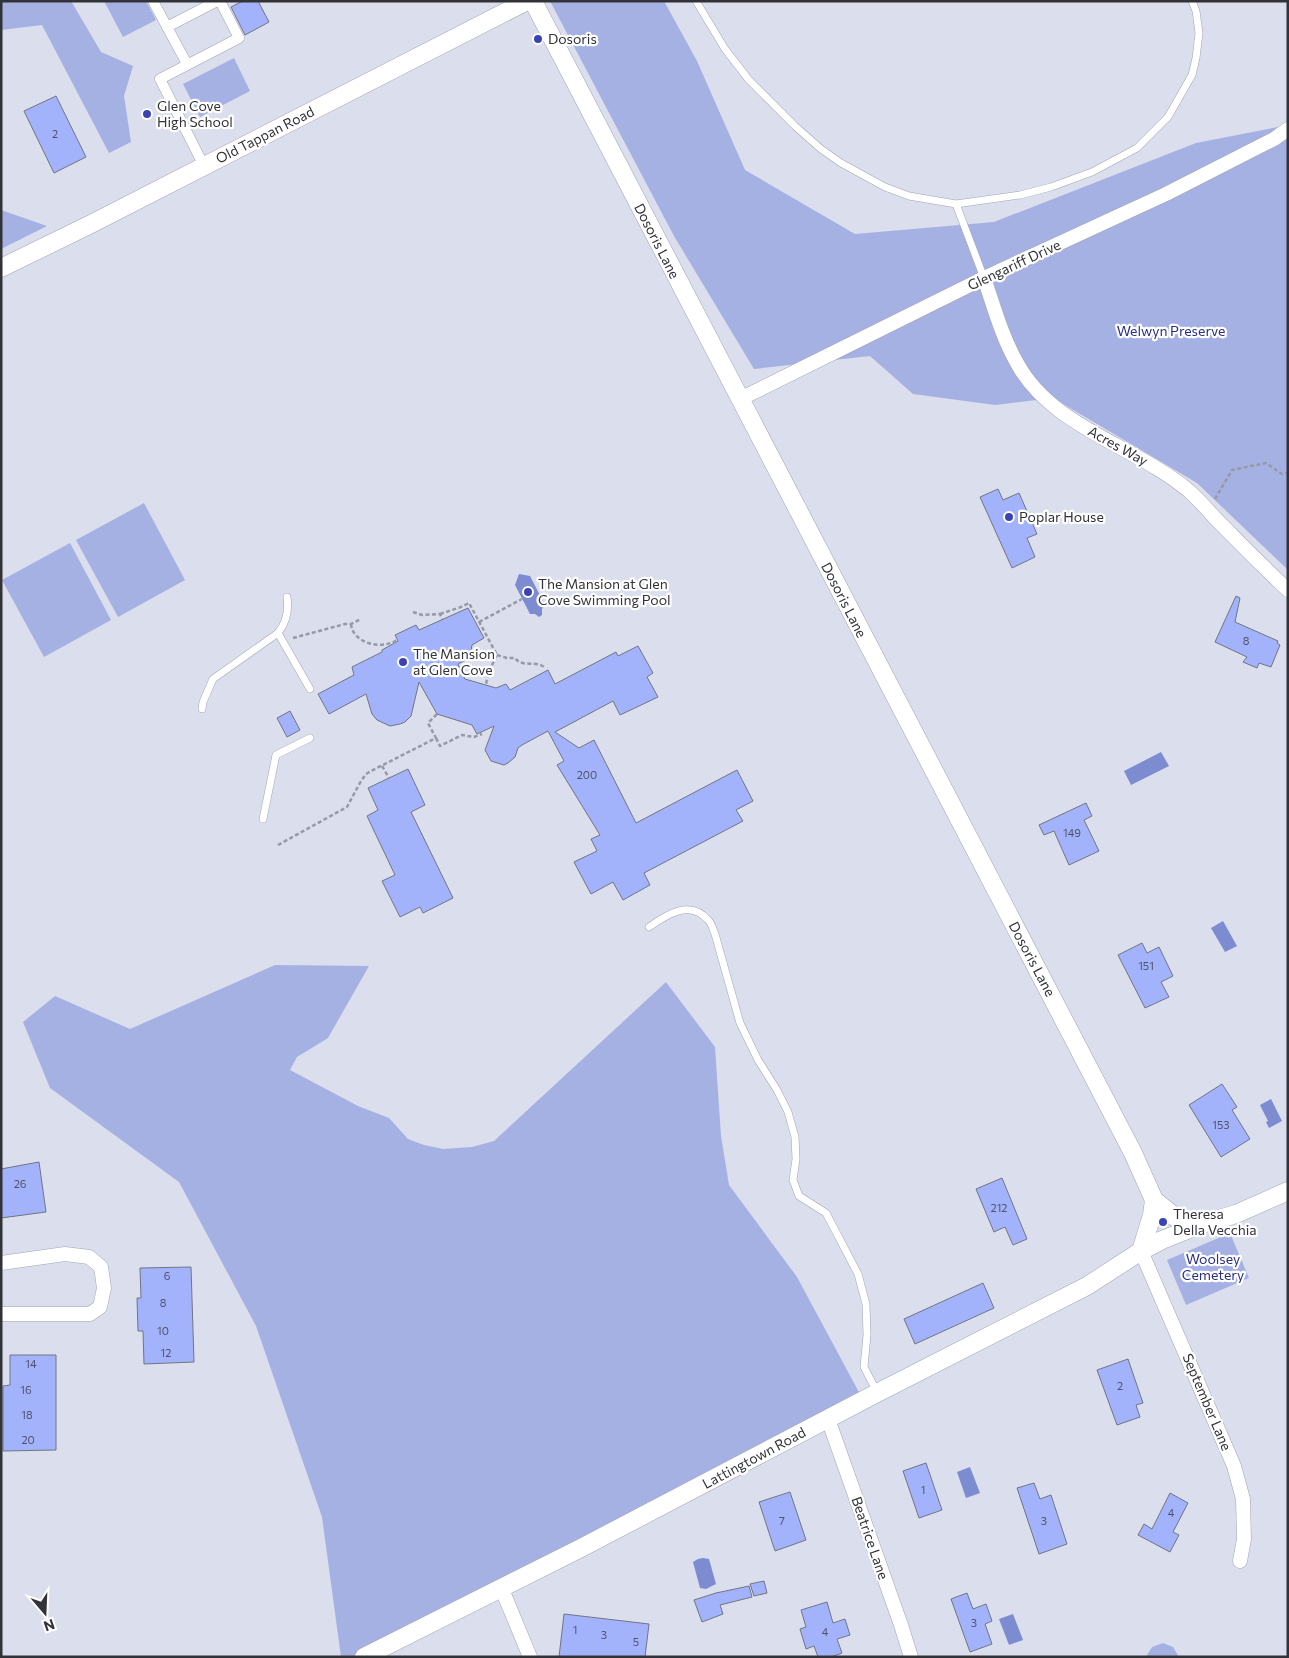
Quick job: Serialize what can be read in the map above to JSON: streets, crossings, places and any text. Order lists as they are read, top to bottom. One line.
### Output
{"streets":{"street":["Old Tappan Road","Dosoris Lane","Glengariff Drive","Acres Way","September Lane","Lattingtown Road","Beatrice Lane"]},"crossings":[["Dosoris Lane","Glengariff Drive"],["Dosoris Lane","Lattingtown Road"],["Glengariff Drive","Acres Way"],["September Lane","Lattingtown Road"],["Lattingtown Road","Beatrice Lane"]],"parks":["Welwyn Preserve","Woolsey Cemetery"],"places":["Dosoris","Glen Cove High School","Poplar House","The Mansion at Glen Cove Swimming Pool","The Mansion at Glen Cove","Theresa Della Vecchia"],"house_numbers":["2","8","200","149","151","153","26","212","6","8","10","12","14","2","16","18","20","1","4","7","3","3","1","4","3","5"],"north":"bottom"}
